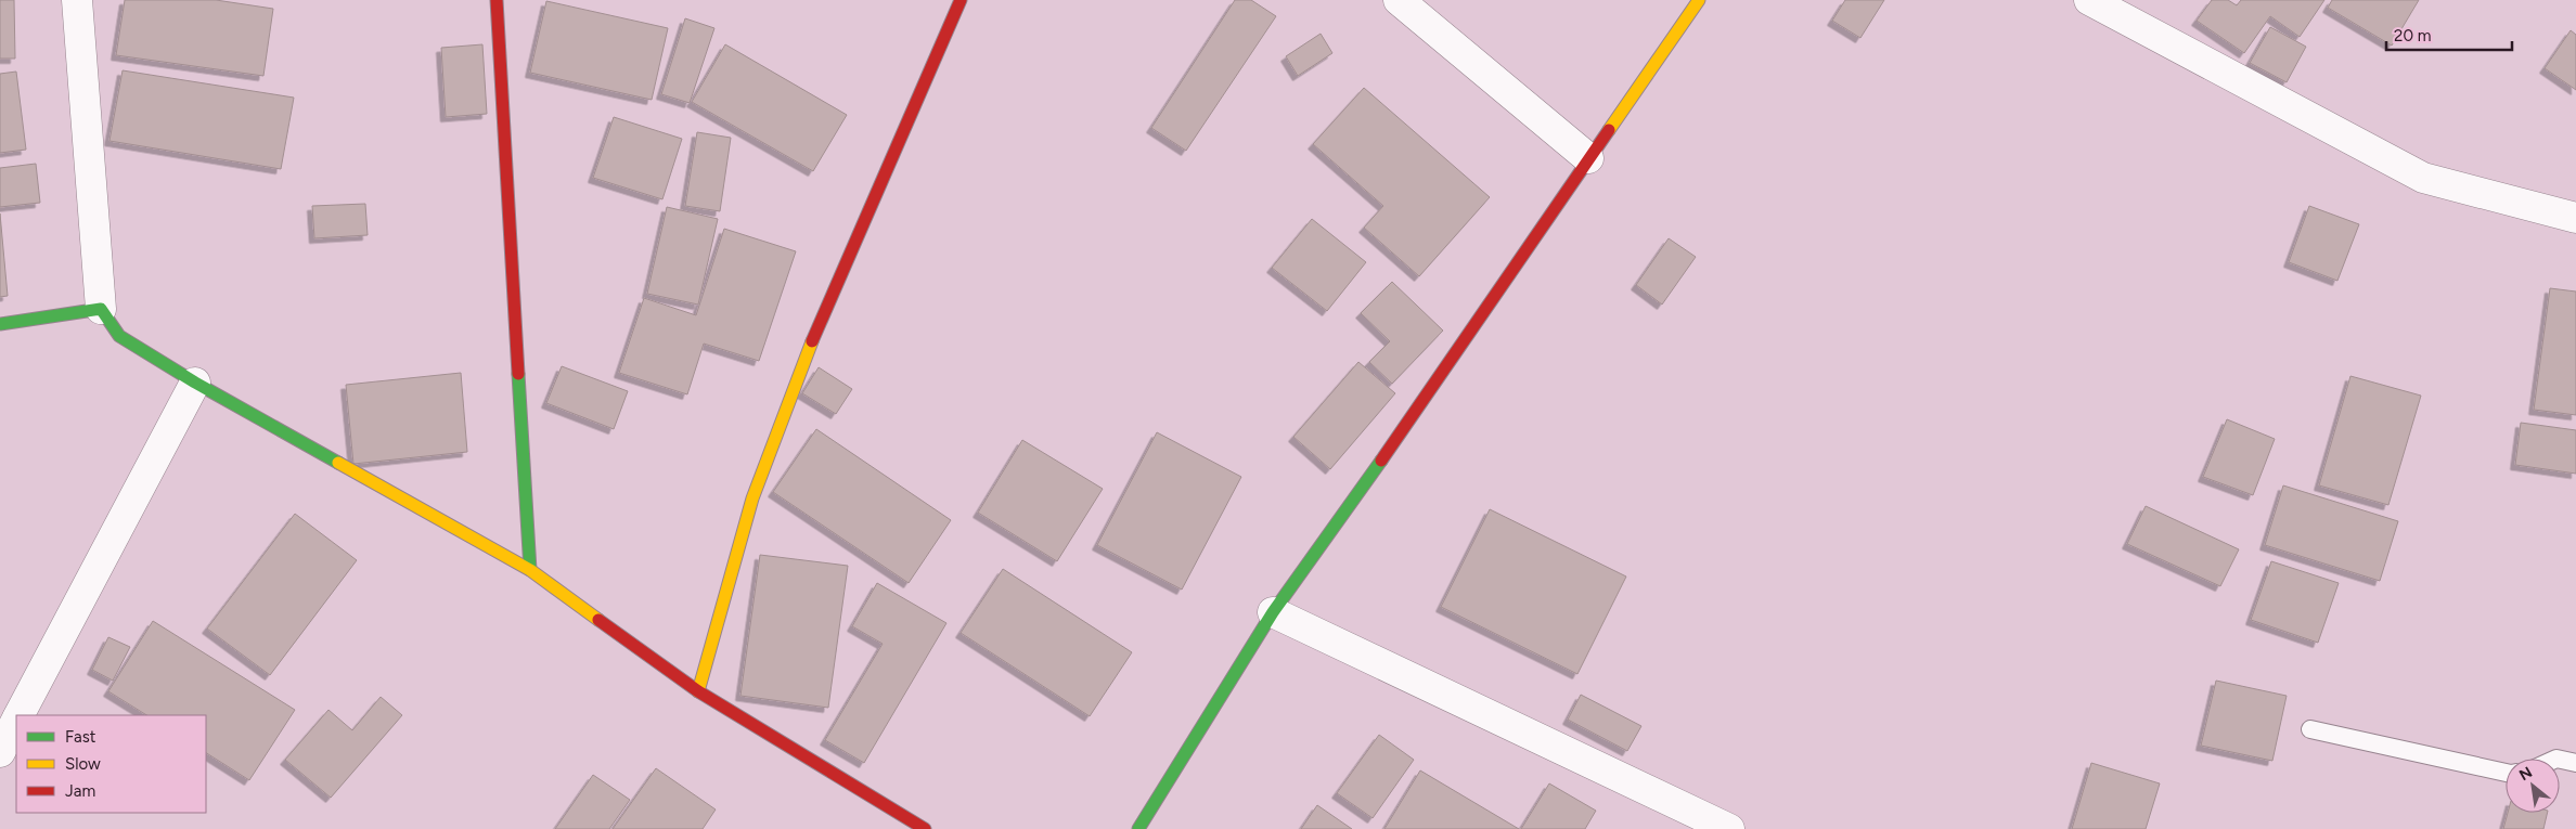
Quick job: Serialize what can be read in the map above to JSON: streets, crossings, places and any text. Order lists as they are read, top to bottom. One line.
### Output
{"legend":["Fast","Slow","Jam"],"scale_bar":"20 m","north":"top left"}
